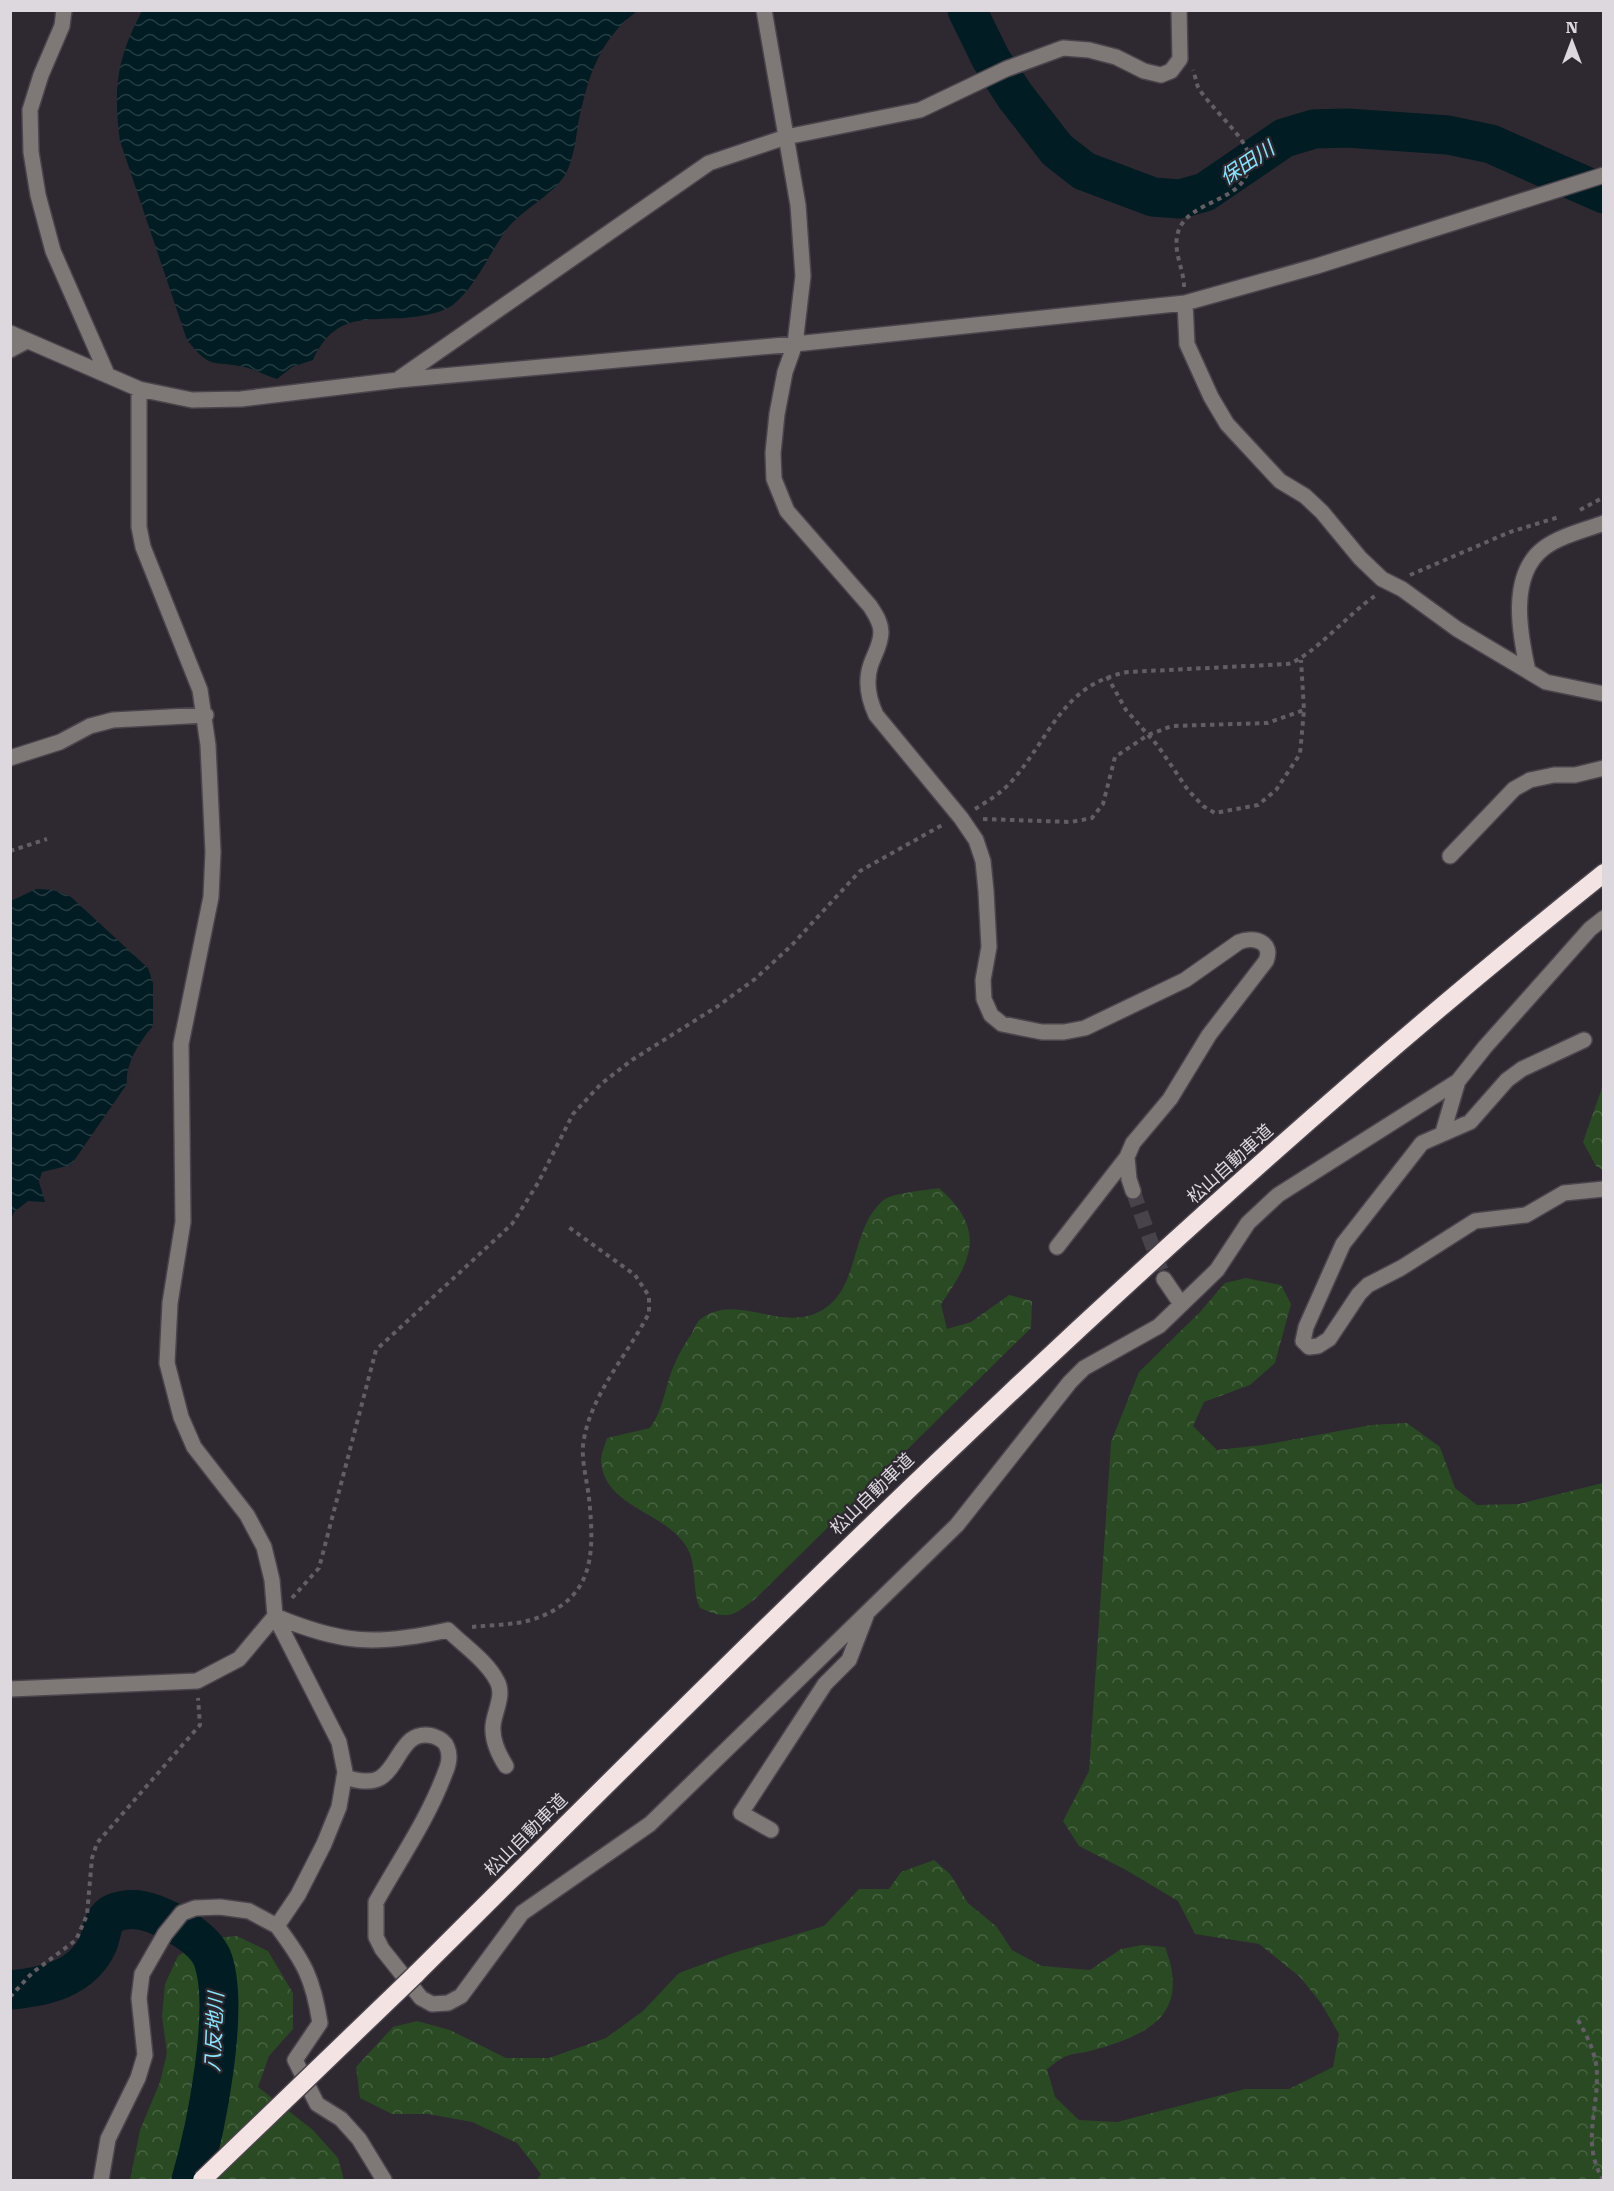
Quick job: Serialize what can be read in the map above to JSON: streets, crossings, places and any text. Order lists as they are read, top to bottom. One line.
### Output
{"streets":{"highway":["松山自動車道"]},"water":["保田川","八反地川"],"north":"top"}
